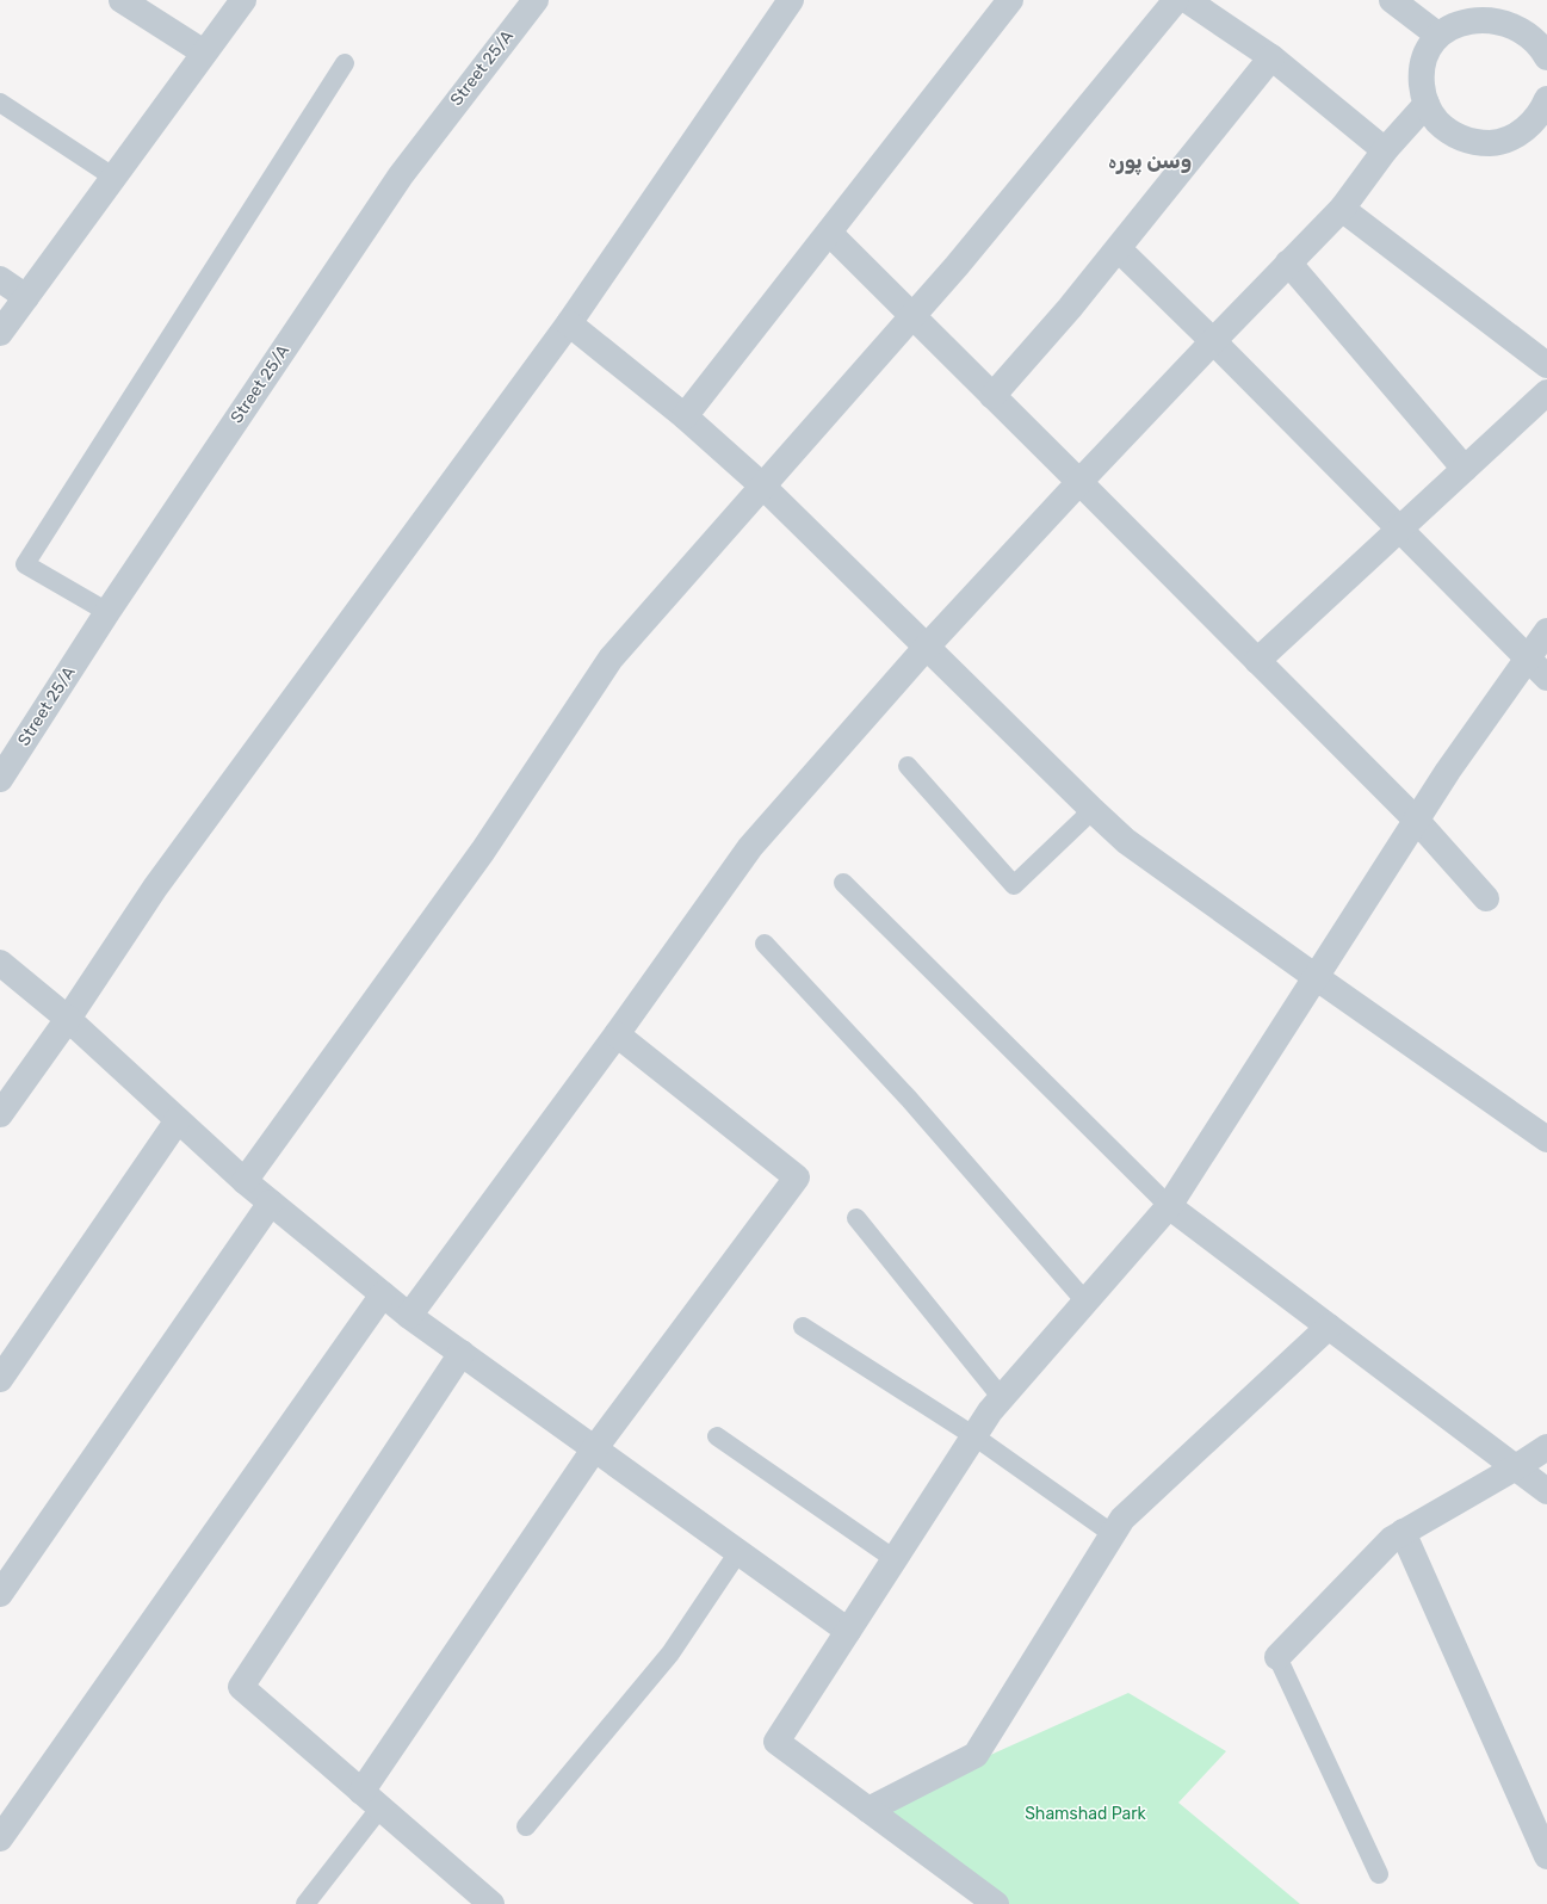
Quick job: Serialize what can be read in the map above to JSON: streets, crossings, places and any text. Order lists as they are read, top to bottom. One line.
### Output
{"streets":{"street":["Street 25/A"]},"districts":["وسن پورہ"],"parks":["Shamshad Park"]}
